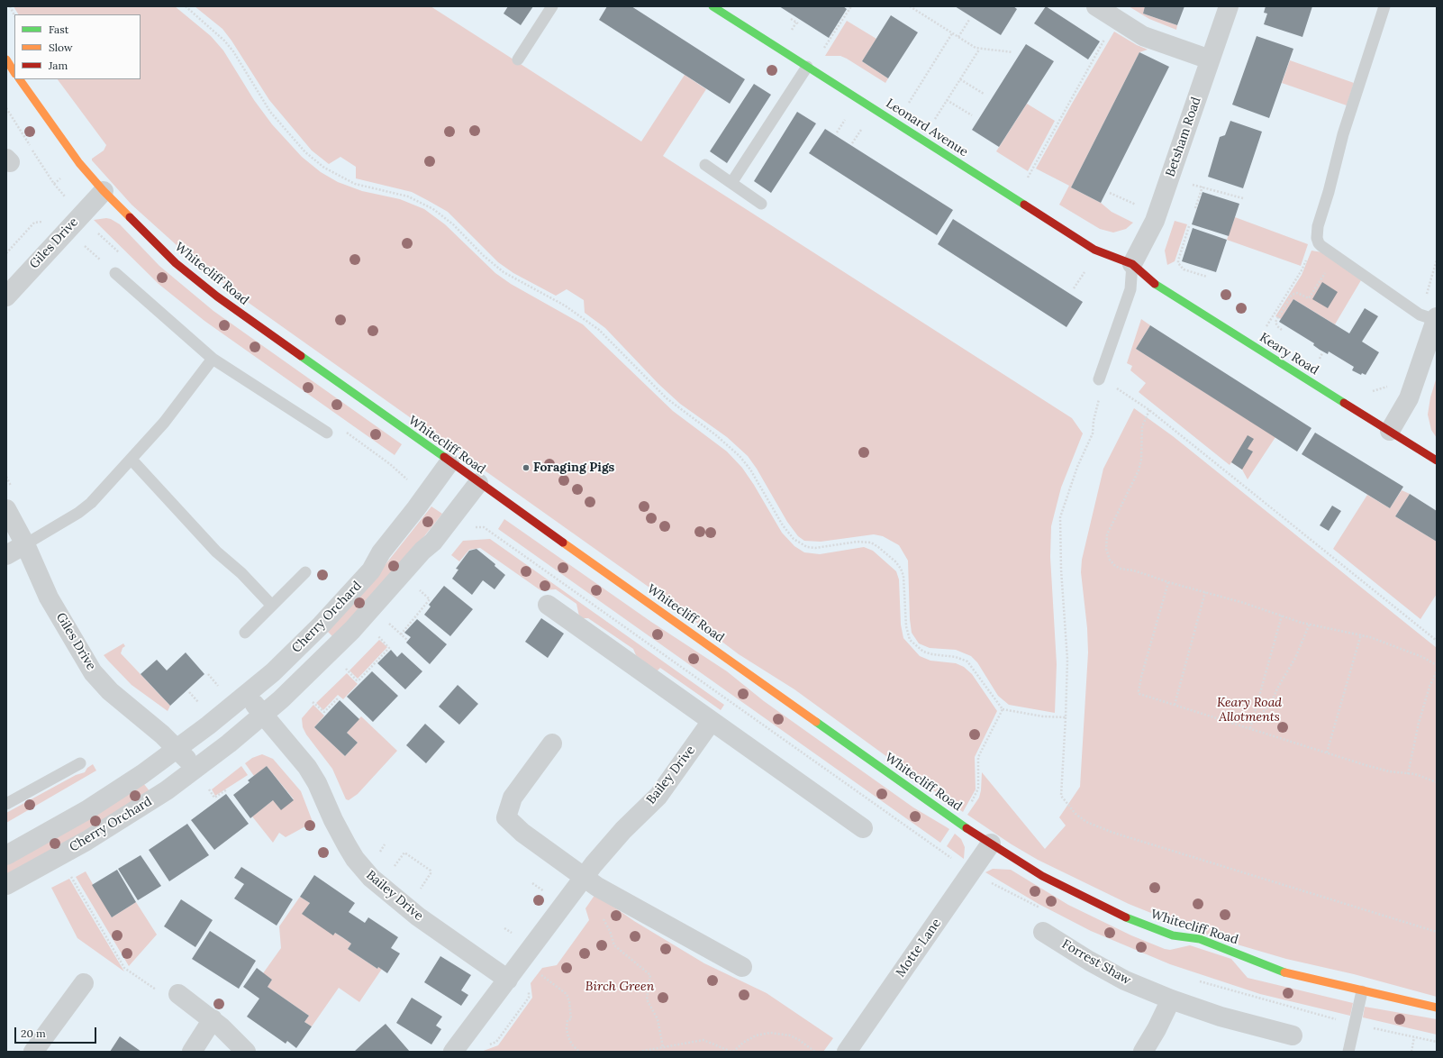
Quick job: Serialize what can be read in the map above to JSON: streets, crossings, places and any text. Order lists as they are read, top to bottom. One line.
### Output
{"streets":{"street":["Leonard Avenue","Betsham Road","Giles Drive","Whitecliff Road","Keary Road","Cherry Orchard","Bailey Drive","Motte Lane","Forrest Shaw"]},"crossings":[["Leonard Avenue","Betsham Road"],["Leonard Avenue","Keary Road"],["Betsham Road","Keary Road"],["Giles Drive","Whitecliff Road"],["Giles Drive","Cherry Orchard"],["Whitecliff Road","Cherry Orchard"],["Whitecliff Road","Motte Lane"],["Cherry Orchard","Bailey Drive"]],"parks":["Keary Road Allotments","Birch Green"],"places":["Foraging Pigs"],"legend":["Fast","Slow","Jam"],"scale_bar":"20 m"}
